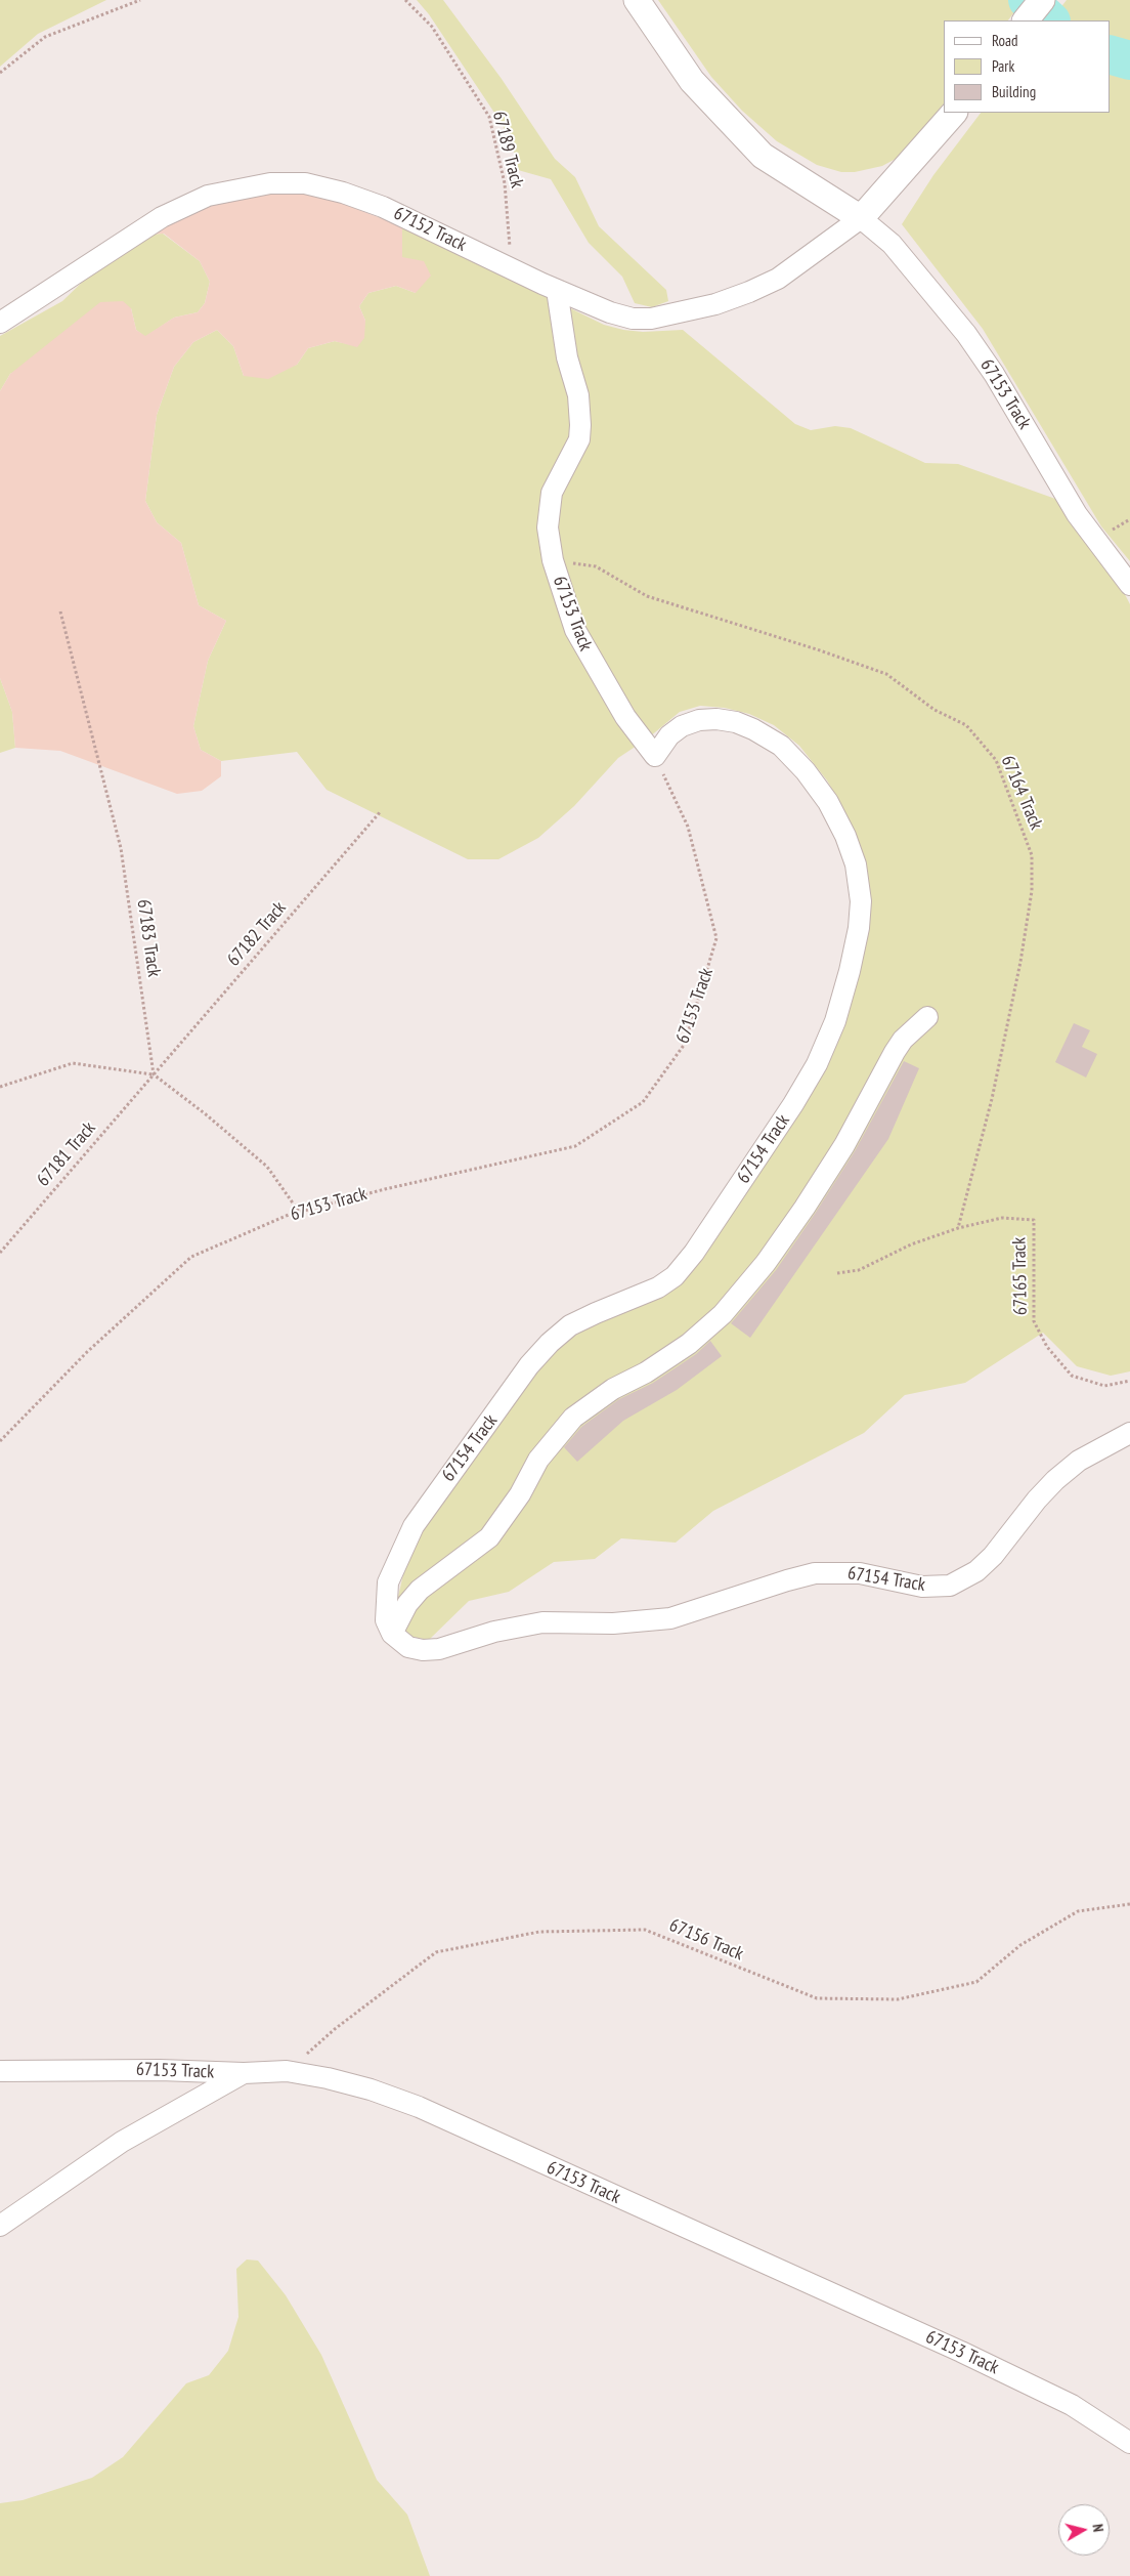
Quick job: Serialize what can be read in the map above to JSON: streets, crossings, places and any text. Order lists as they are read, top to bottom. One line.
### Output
{"streets":{"street":["67152 Track","67153 Track","67154 Track"],"path":["67189 Track","67164 Track","67182 Track","67183 Track","67181 Track","67165 Track","67156 Track"]},"crossings":[["67189 Track","67152 Track"],["67152 Track","67153 Track"],["67153 Track","67164 Track"],["67153 Track","67154 Track"],["67153 Track","67156 Track"],["67164 Track","67165 Track"],["67182 Track","67183 Track"],["67182 Track","67181 Track"],["67183 Track","67181 Track"]],"legend":["Road","Park","Building"],"north":"right"}
